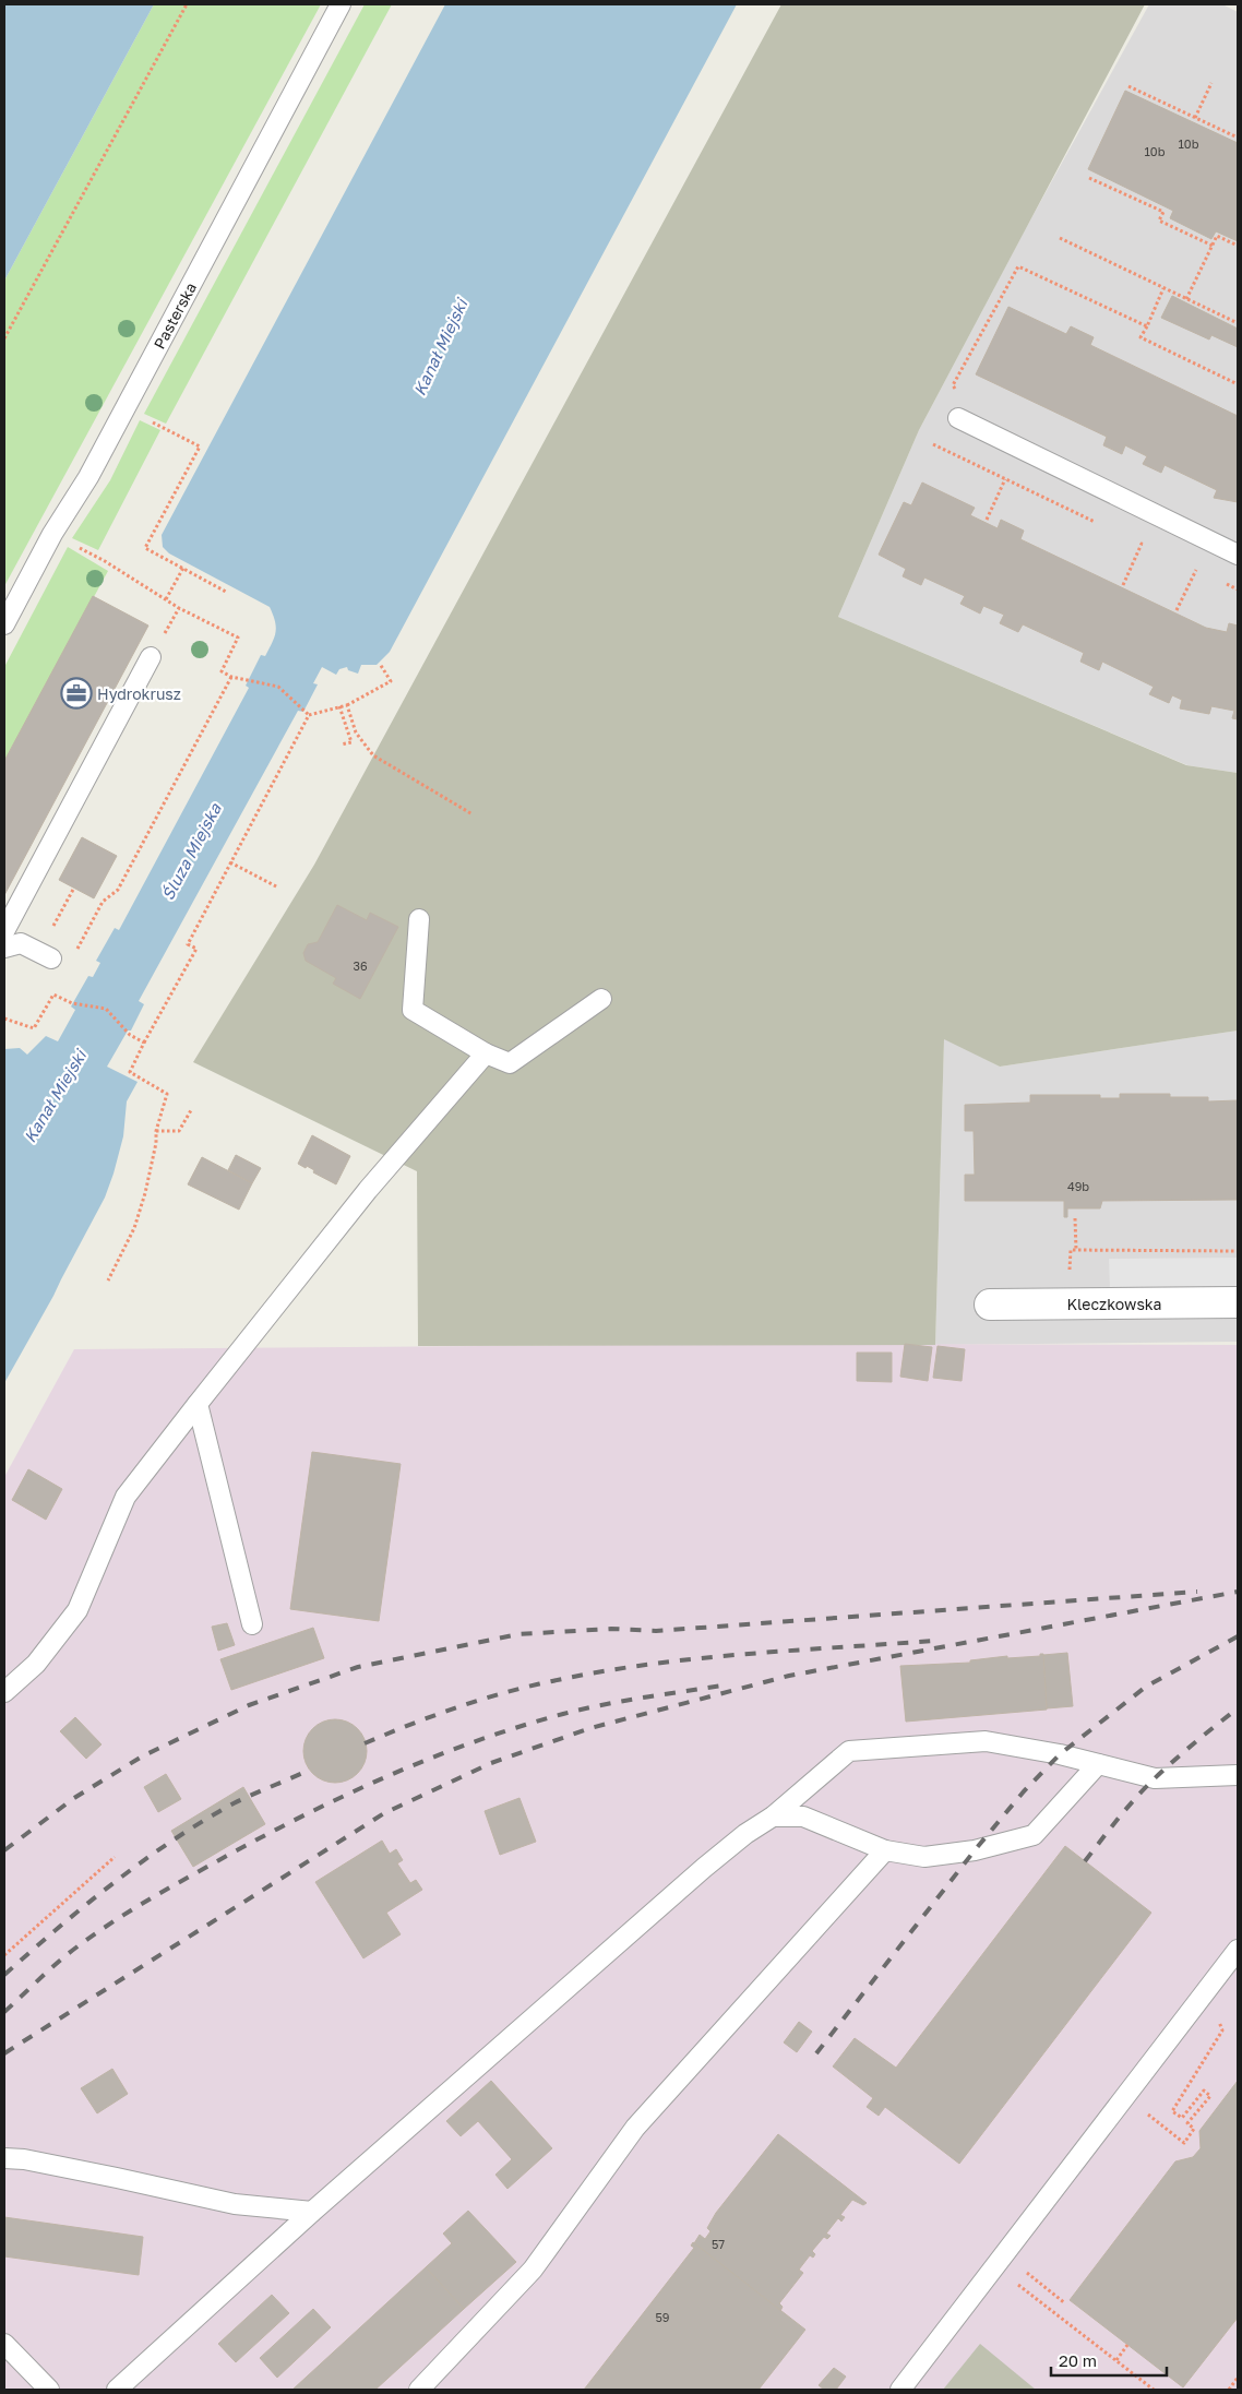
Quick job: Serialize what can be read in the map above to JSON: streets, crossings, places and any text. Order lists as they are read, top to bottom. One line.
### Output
{"streets":{"street":["Kleczkowska"],"lane":["Pasterska"]},"water":["Kanał Miejski","Śluza Miejska"],"places":{"office":["Hydrokrusz"]},"house_numbers":["10b","10b","36","49b","57","59"],"scale_bar":"20 m"}
